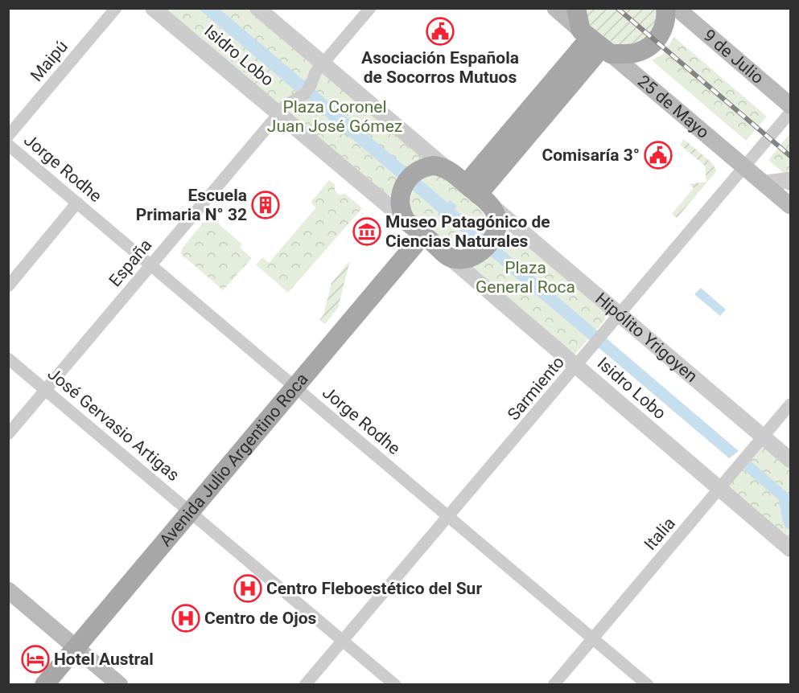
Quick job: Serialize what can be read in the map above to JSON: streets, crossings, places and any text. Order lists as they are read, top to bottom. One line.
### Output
{"streets":{"main road":["9 de Julio","25 de Mayo","Hipólito Yrigoyen","Avenida Julio Argentino Roca"],"street":["Isidro Lobo","Maipú","Jorge Rodhe","España","Sarmiento","José Gervasio Artigas","Italia"]},"crossings":[["Isidro Lobo","España"],["Isidro Lobo","Hipólito Yrigoyen"],["Isidro Lobo","Sarmiento"],["Isidro Lobo","Avenida Julio Argentino Roca"],["Isidro Lobo","Italia"],["25 de Mayo","Sarmiento"],["Jorge Rodhe","España"],["Jorge Rodhe","Sarmiento"],["Jorge Rodhe","Avenida Julio Argentino Roca"],["Jorge Rodhe","Italia"],["España","Hipólito Yrigoyen"],["España","José Gervasio Artigas"],["Hipólito Yrigoyen","Sarmiento"],["Hipólito Yrigoyen","Avenida Julio Argentino Roca"],["Hipólito Yrigoyen","Italia"],["Sarmiento","José Gervasio Artigas"],["José Gervasio Artigas","Avenida Julio Argentino Roca"]],"parks":["Plaza Coronel Juan José Gómez","Plaza General Roca"],"places":{"public building":["Asociación Española de Socorros Mutuos","Comisaría 3°"],"building":["Escuela Primaria N° 32"],"museum":["Museo Patagónico de Ciencias Naturales"],"hospital":["Centro Fleboestético del Sur","Centro de Ojos"],"hotel":["Hotel Austral"]}}
